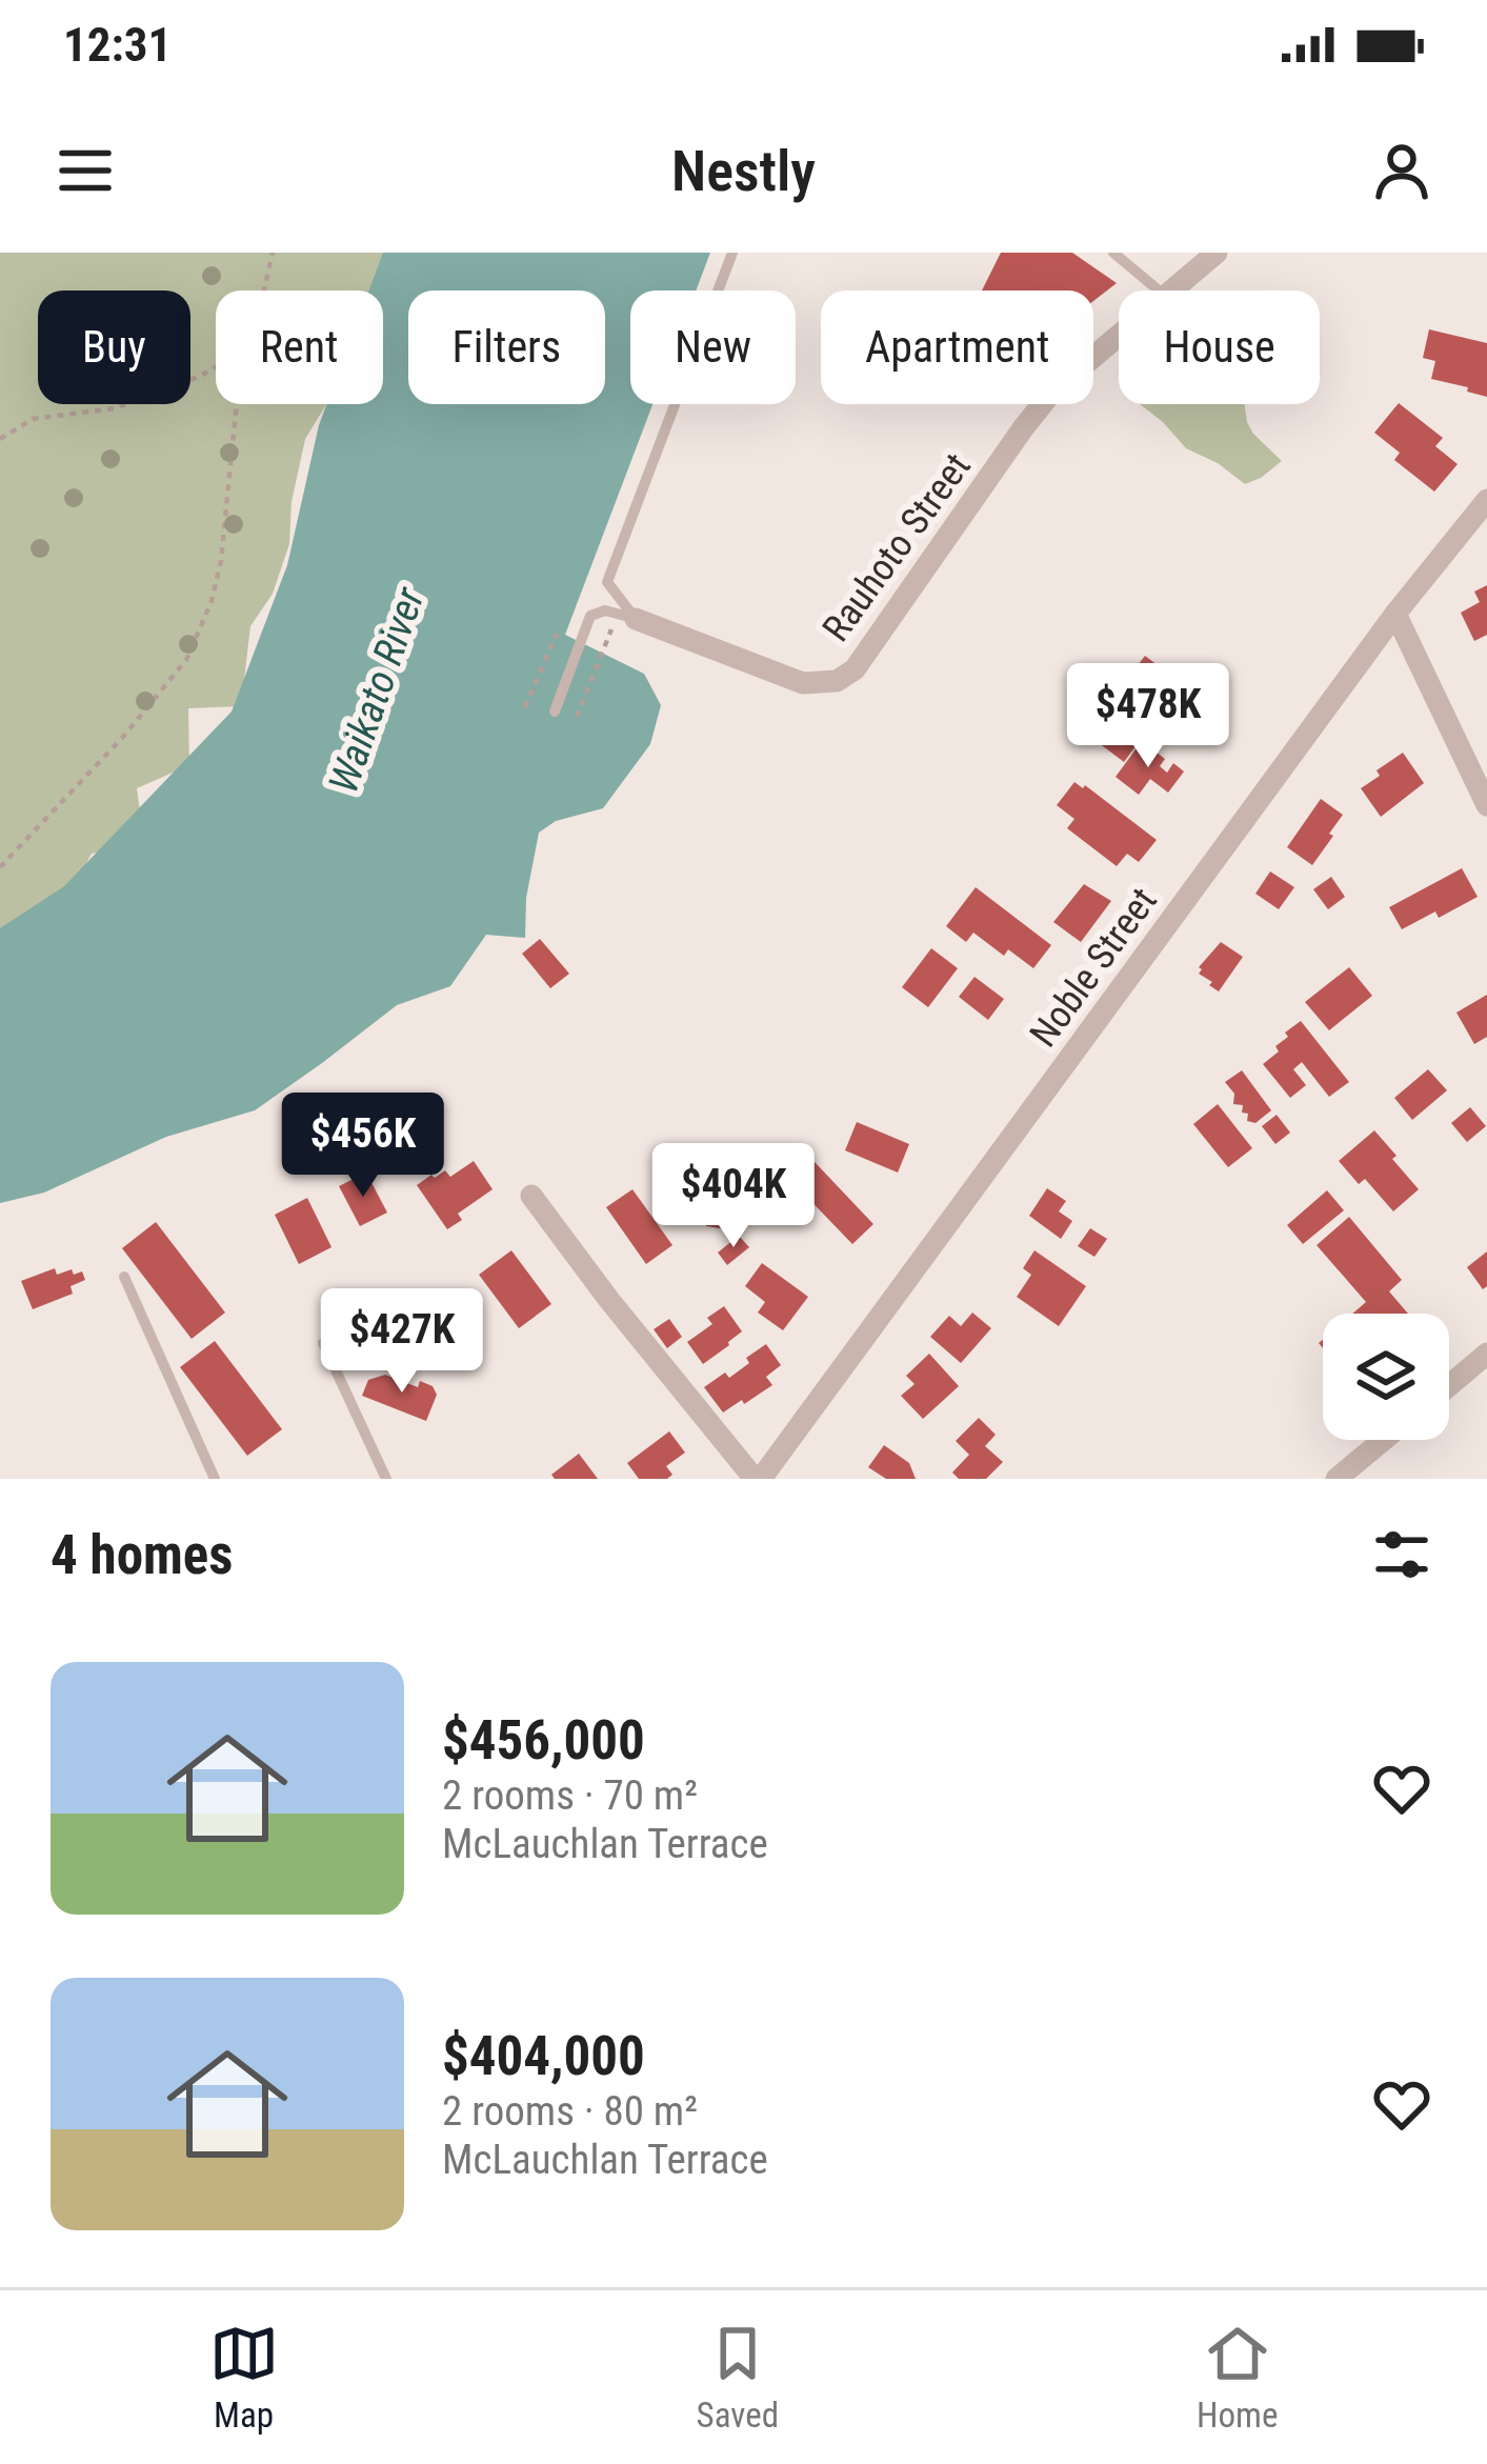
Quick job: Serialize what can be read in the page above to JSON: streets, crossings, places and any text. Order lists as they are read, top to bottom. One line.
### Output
{"streets":{"street":["Rauhoto Street","Noble Street"]},"water":["Waikato River"],"page":{"status":"12:31","header":"Nestly","chip":["Buy","Rent","Filters","New","Apartment","House"],"price":["$478K","$456K","$404K","$427K"],"heading":"4 homes","list":[{"name":"$456,000","note":"2 rooms · 70 m² · McLauchlan Terrace"},{"name":"$404,000","note":"2 rooms · 80 m² · McLauchlan Terrace"}],"tabs":["Map","Saved","Home"]}}
